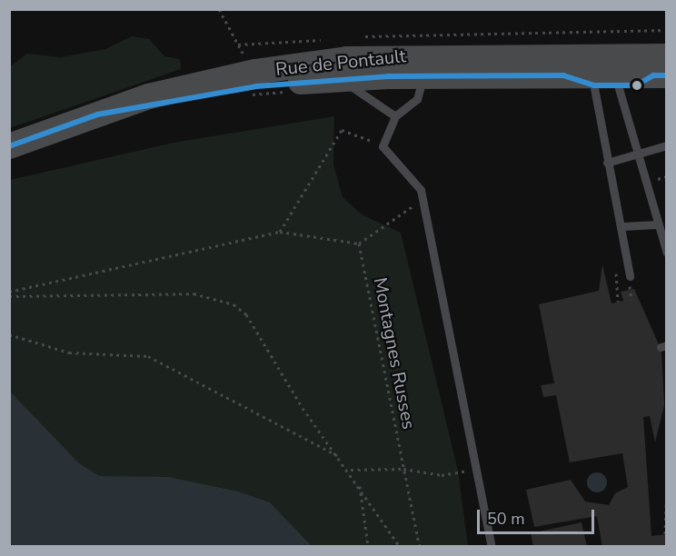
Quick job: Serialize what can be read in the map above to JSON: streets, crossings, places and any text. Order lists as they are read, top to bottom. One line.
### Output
{"streets":{"main road":["Rue de Pontault"],"path":["Montagnes Russes"]},"scale_bar":"50 m"}
